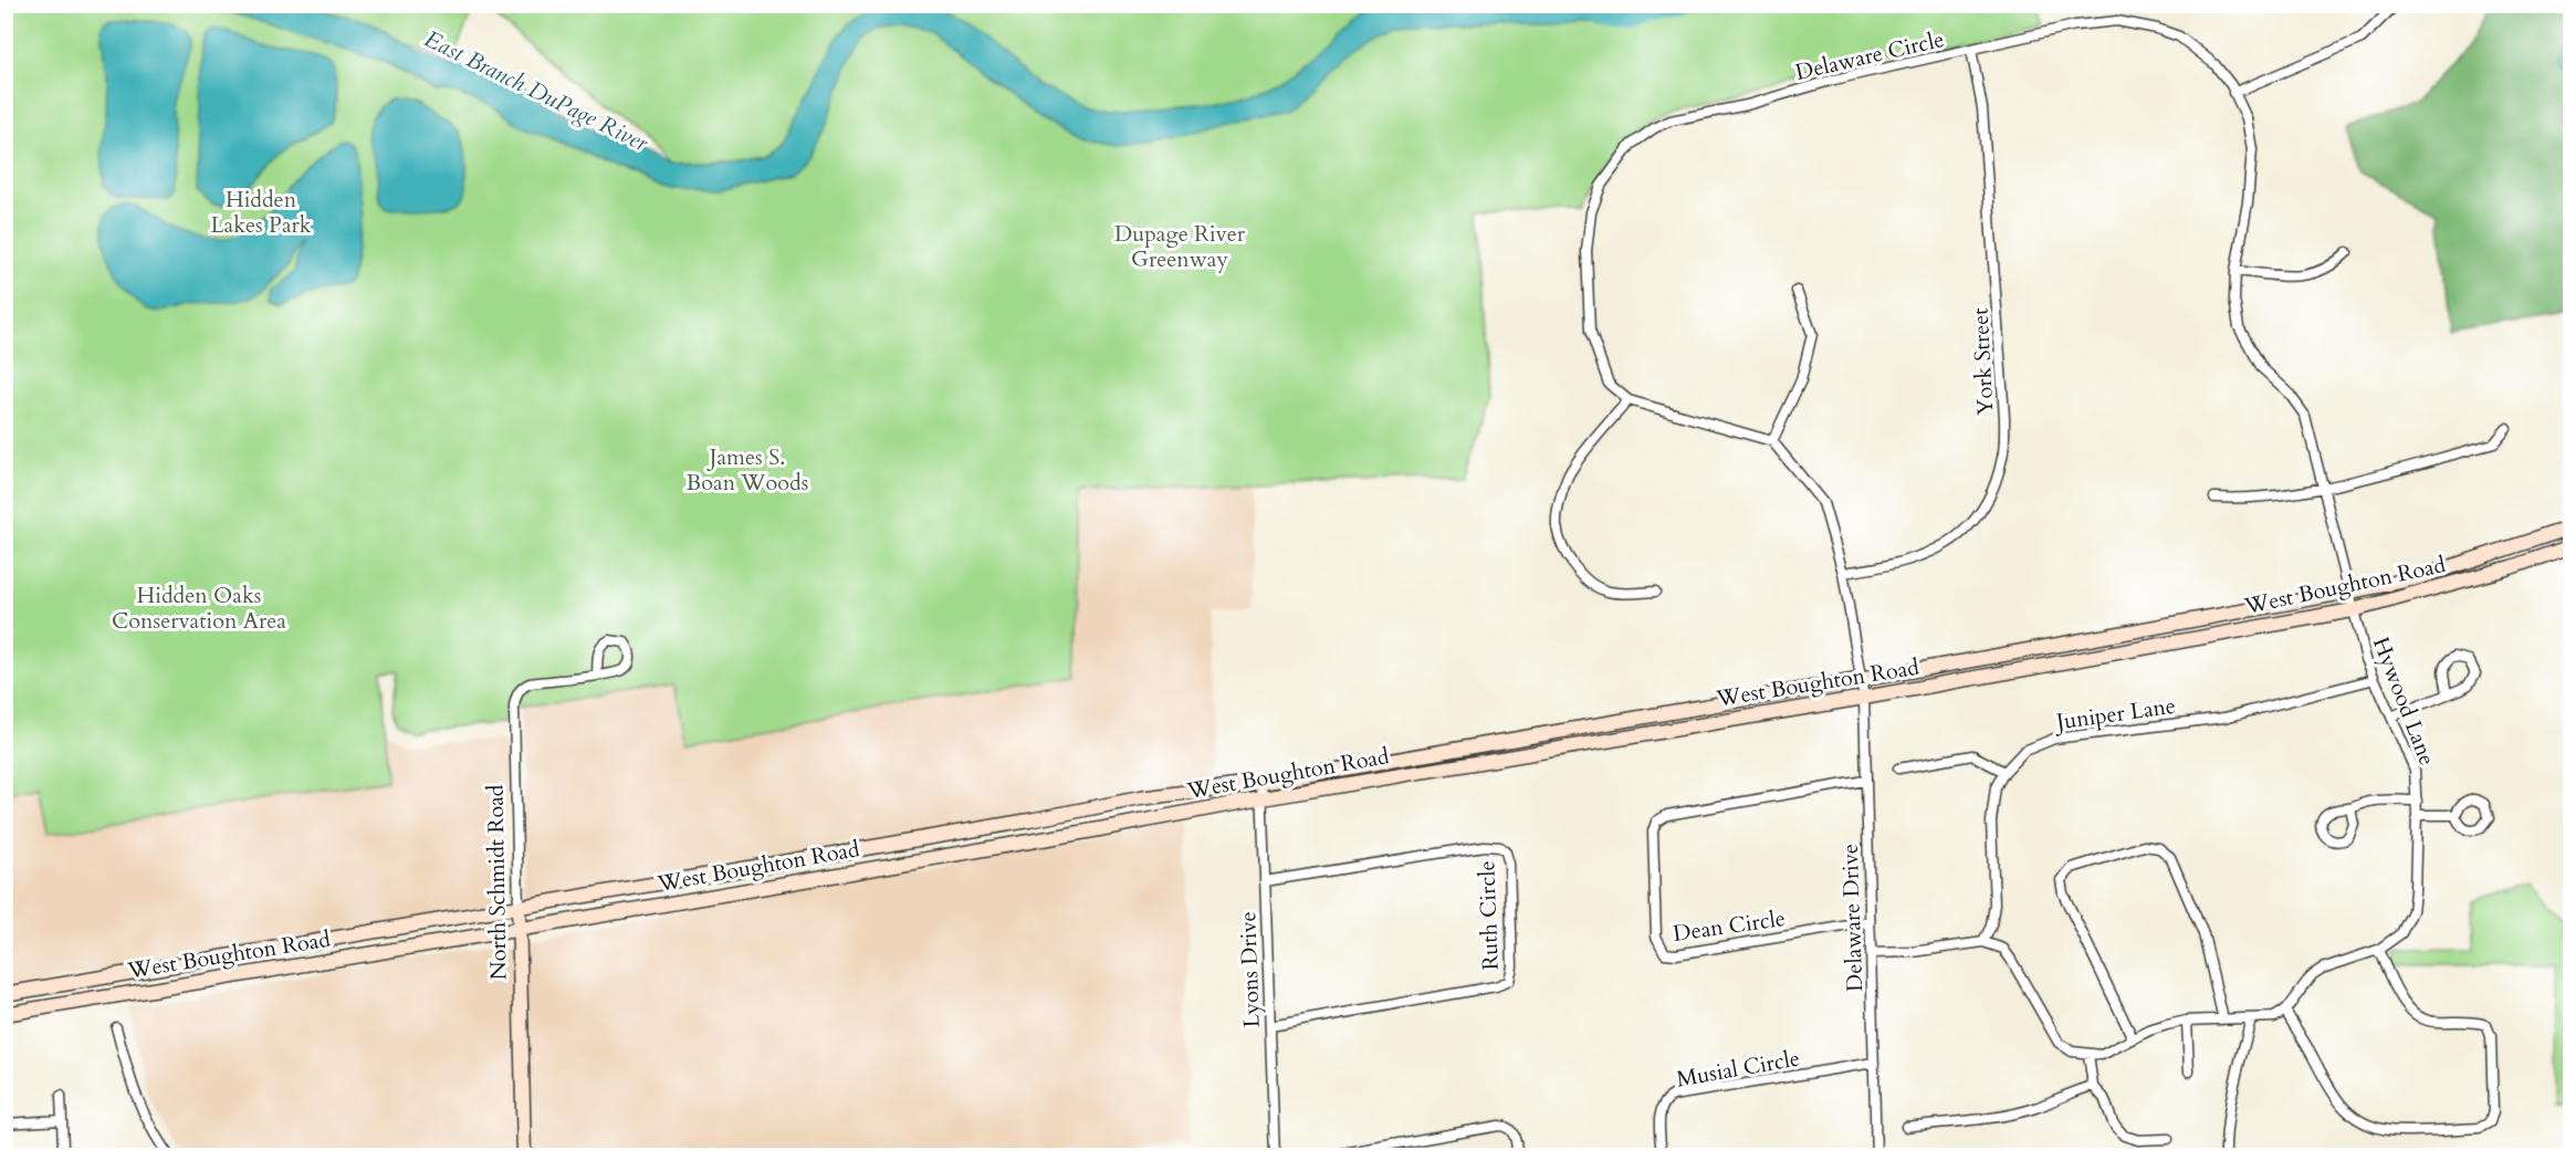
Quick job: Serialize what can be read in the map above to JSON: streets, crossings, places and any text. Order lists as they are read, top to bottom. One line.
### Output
{"streets":{"main road":["West Boughton Road","North Schmidt Road"],"street":["Delaware Circle","York Street","Hywood Lane","Juniper Lane","Ruth Circle","Delaware Drive","Dean Circle","Lyons Drive","Musial Circle"]},"crossings":[["Delaware Circle","York Street"],["Delaware Circle","West Boughton Road"],["Delaware Circle","Hywood Lane"],["West Boughton Road","Hywood Lane"],["West Boughton Road","North Schmidt Road"],["West Boughton Road","Delaware Drive"],["West Boughton Road","Lyons Drive"],["Hywood Lane","Juniper Lane"],["Ruth Circle","Lyons Drive"],["Delaware Drive","Dean Circle"],["Delaware Drive","Musial Circle"]],"water":["East Branch DuPage River"],"parks":["Hidden Lakes Park","Dupage River Greenway","James S. Boan Woods","Hidden Oaks Conservation Area"]}
